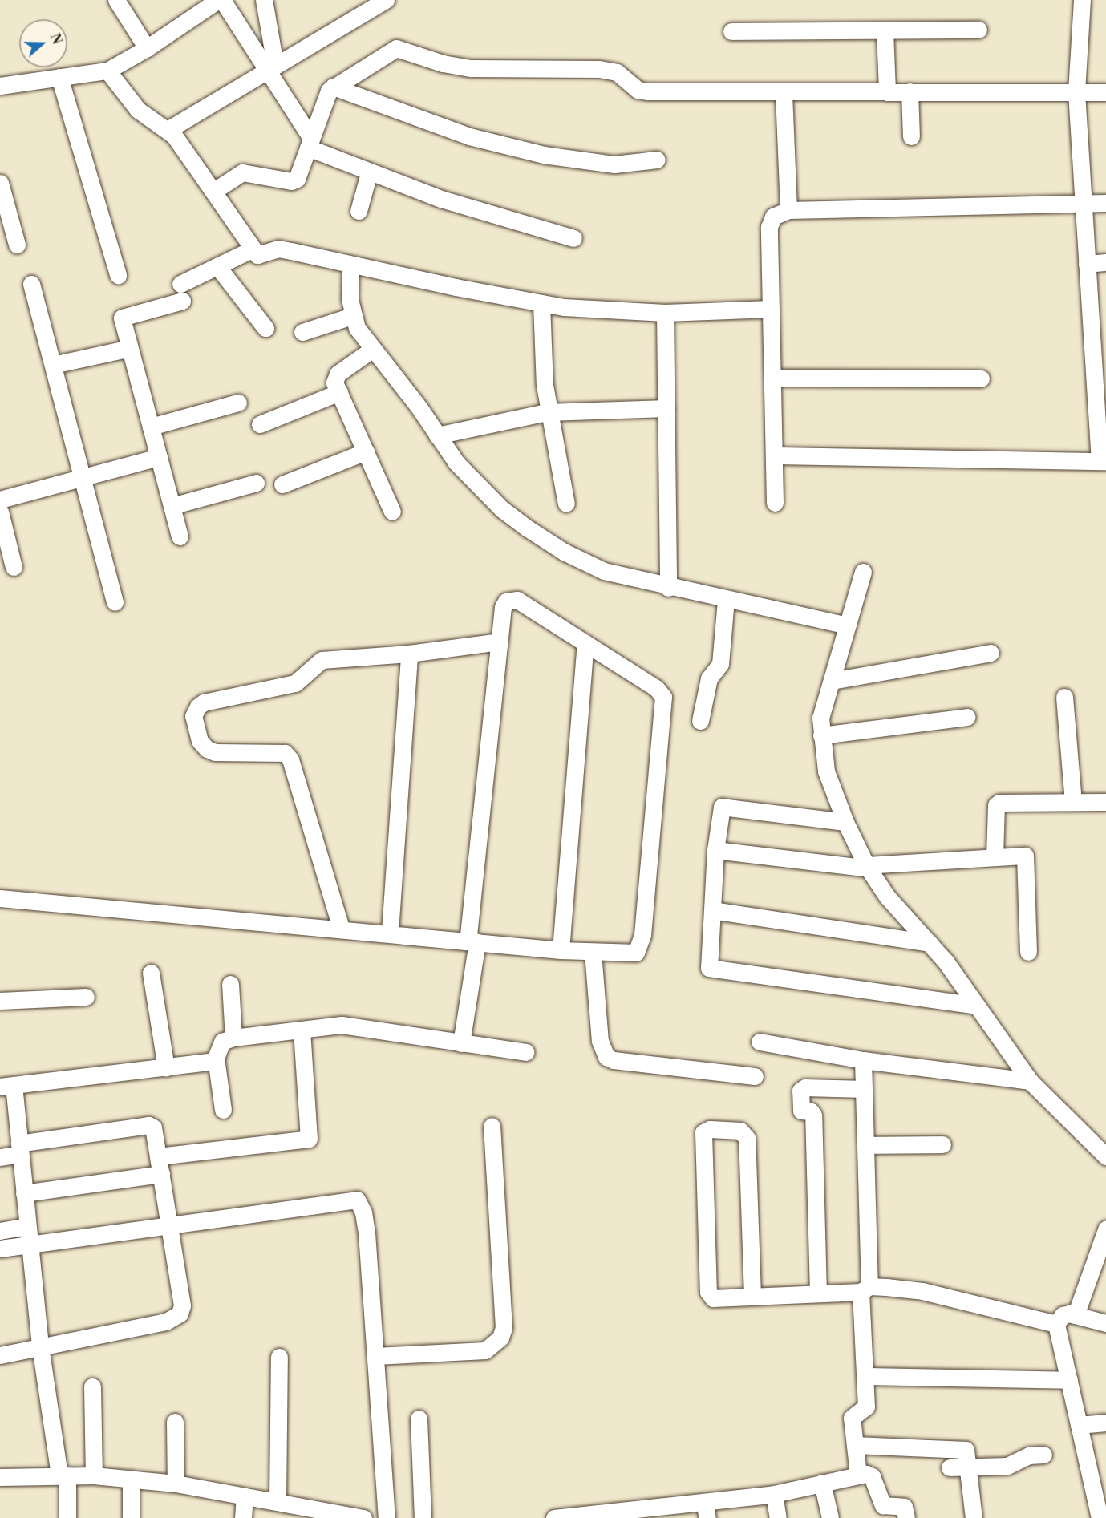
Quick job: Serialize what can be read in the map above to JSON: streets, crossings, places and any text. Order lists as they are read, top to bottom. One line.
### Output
{"north":"right"}
